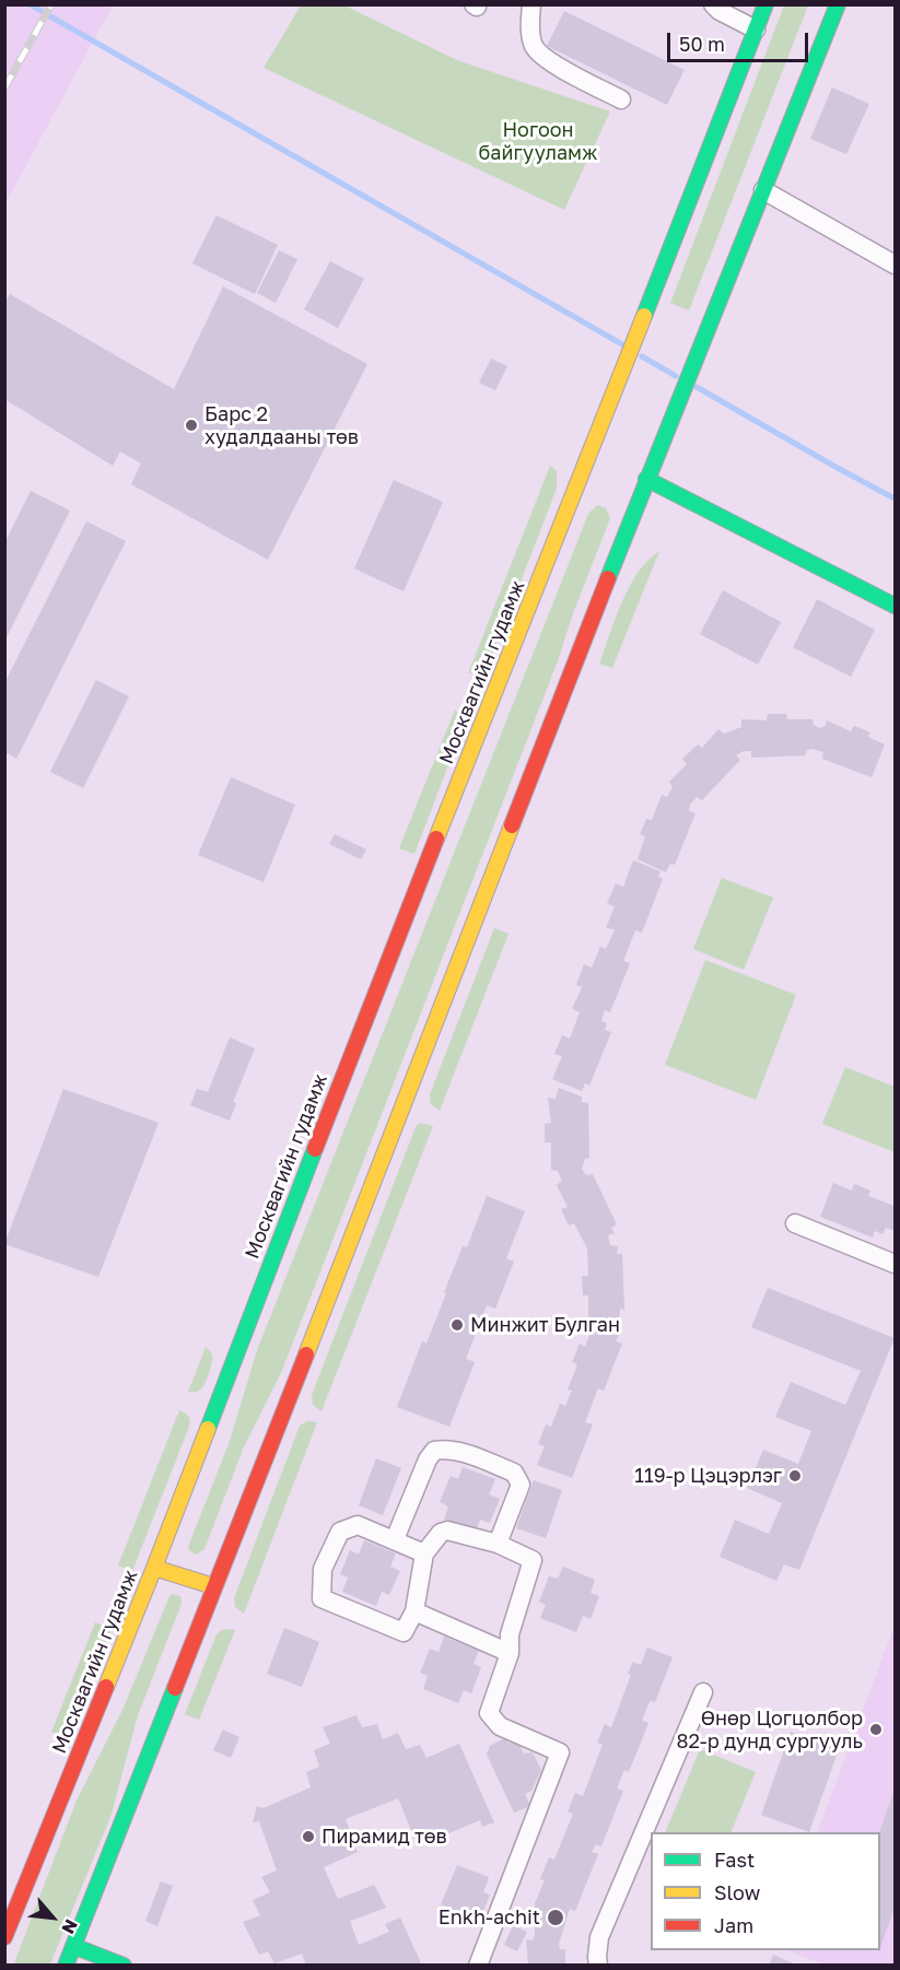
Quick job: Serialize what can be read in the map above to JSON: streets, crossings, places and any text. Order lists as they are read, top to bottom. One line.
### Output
{"streets":{"main road":["Москвагийн гудамж"]},"parks":["Ногоон байгууламж"],"places":["Барс 2 худалдааны төв","Минжит Булган","119-р Цэцэрлэг","Өнөр Цогцолбор 82-р дунд сургууль","Пирамид төв","Enkh-achit"],"legend":["Fast","Slow","Jam"],"scale_bar":"50 m","north":"bottom right"}
